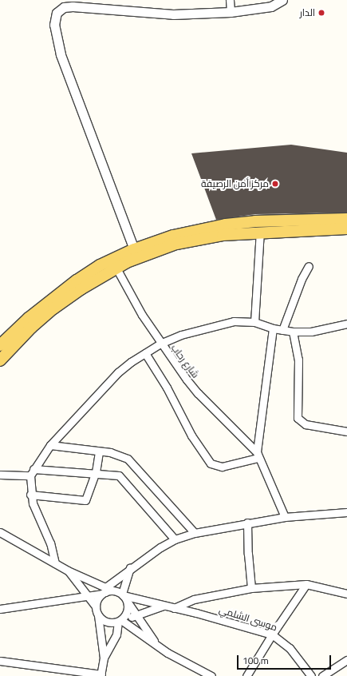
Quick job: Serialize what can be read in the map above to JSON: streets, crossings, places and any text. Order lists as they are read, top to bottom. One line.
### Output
{"streets":{"street":["شارع رحاب","موسى الشلمي"]},"places":["الدار","مركز أمن الرصيفة"],"scale_bar":"100 m"}
